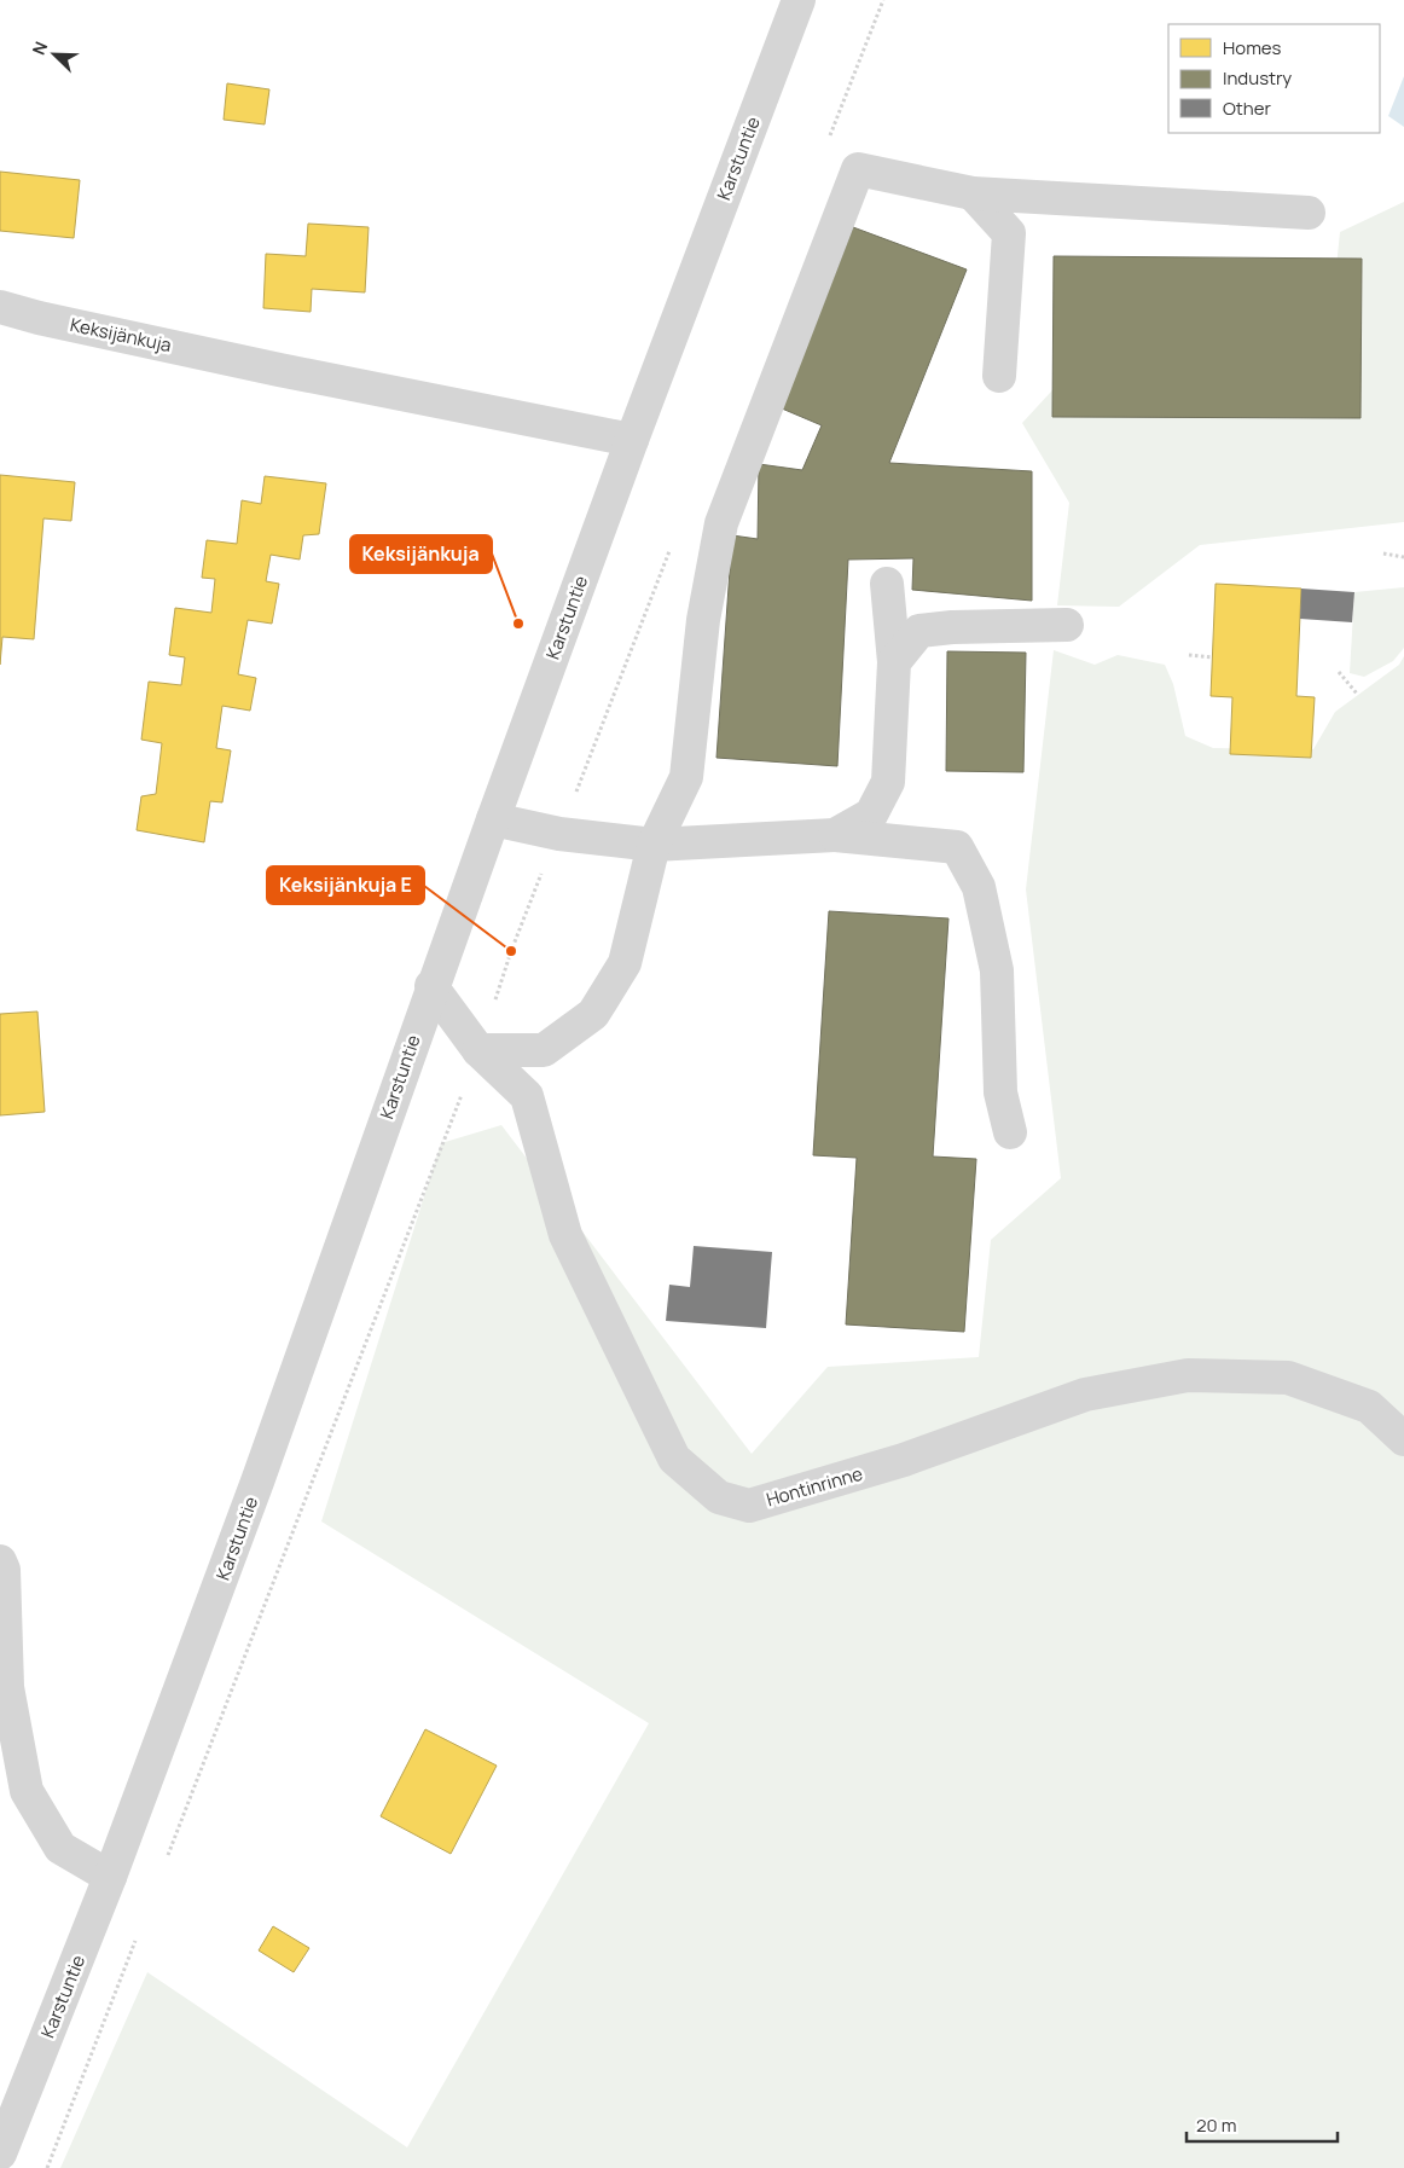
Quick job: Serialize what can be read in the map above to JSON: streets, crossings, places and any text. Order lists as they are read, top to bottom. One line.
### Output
{"streets":{"street":["Karstuntie","Keksijänkuja","Hontinrinne"]},"crossings":[["Karstuntie","Keksijänkuja"],["Karstuntie","Hontinrinne"]],"places":["Keksijänkuja","Keksijänkuja E"],"legend":["Homes","Industry","Other"],"scale_bar":"20 m","north":"top left"}
